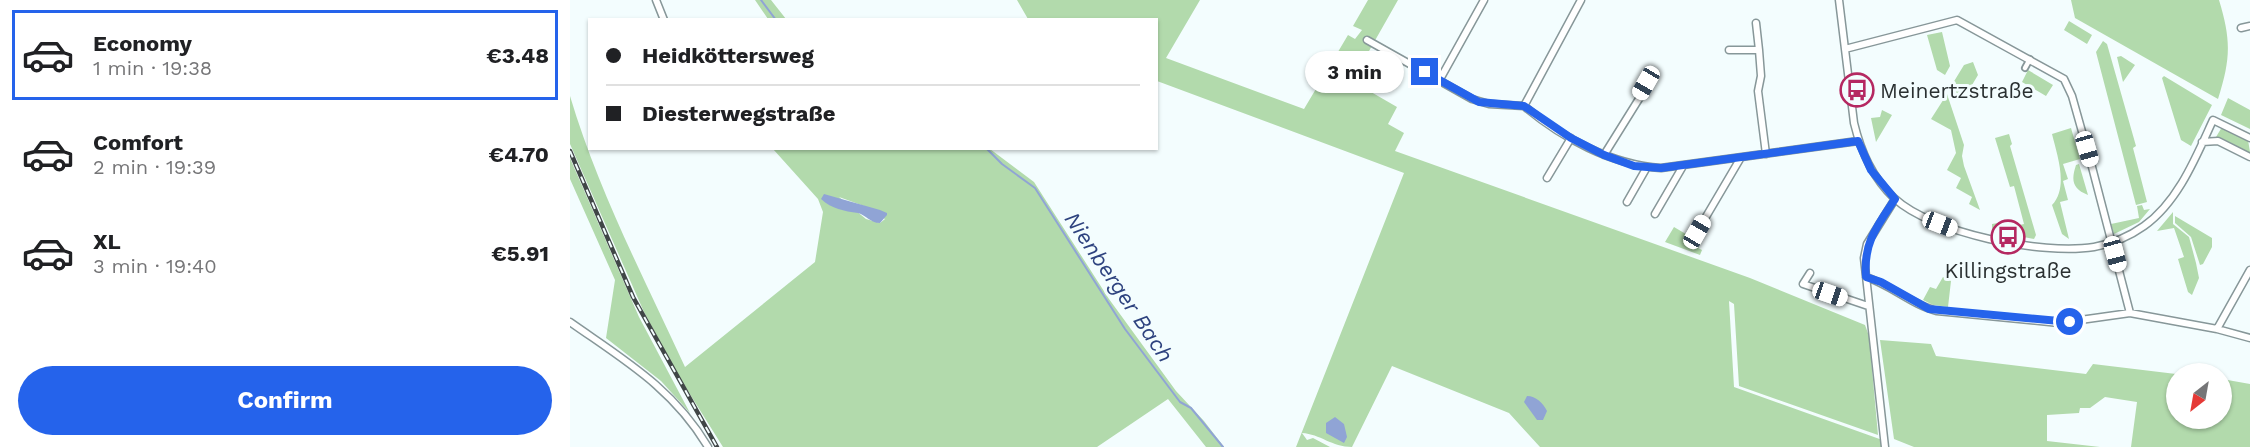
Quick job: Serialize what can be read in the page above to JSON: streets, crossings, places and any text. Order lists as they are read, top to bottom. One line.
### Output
{"water":["Nienberger Bach"],"places":{"bus stop":["Meinertzstraße","Killingstraße"]},"north":"bottom left","page":{"list":[{"name":"Economy","note":"1 min · 19:38","value":"€3.48"},{"name":"Comfort","note":"2 min · 19:39","value":"€4.70"},{"name":"XL","note":"3 min · 19:40","value":"€5.91"}],"banner":["Heidköttersweg","Diesterwegstraße"],"bubble":"3 min","buttons":"Confirm"}}
